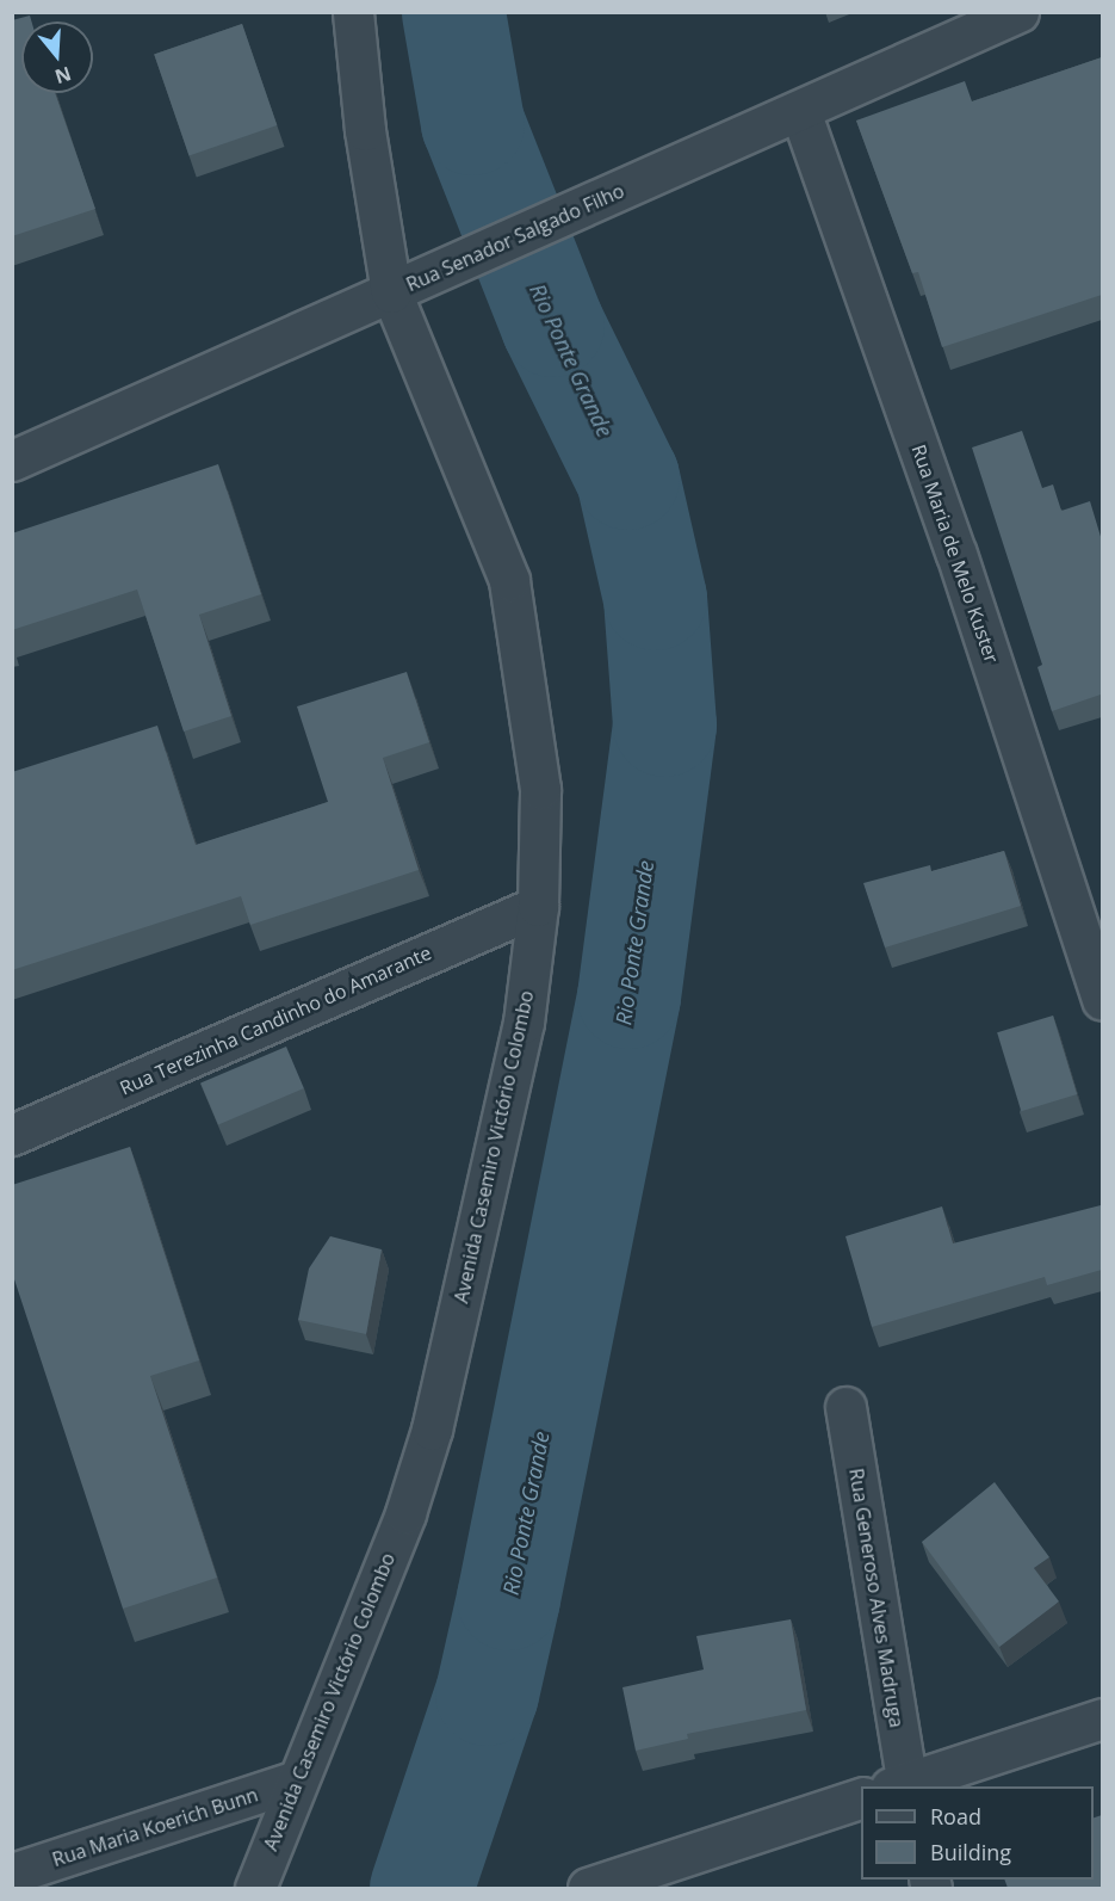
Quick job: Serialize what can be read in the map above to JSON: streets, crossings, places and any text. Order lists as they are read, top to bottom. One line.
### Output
{"streets":{"street":["Rua Senador Salgado Filho","Rua Maria de Melo Kuster","Rua Terezinha Candinho do Amarante","Avenida Casemiro Victório Colombo","Rua Generoso Alves Madruga","Rua Maria Koerich Bunn"]},"crossings":[["Rua Senador Salgado Filho","Rua Maria de Melo Kuster"],["Rua Senador Salgado Filho","Avenida Casemiro Victório Colombo"],["Rua Terezinha Candinho do Amarante","Avenida Casemiro Victório Colombo"],["Avenida Casemiro Victório Colombo","Rua Maria Koerich Bunn"]],"water":["Rio Ponte Grande"],"legend":["Road","Building"],"north":"bottom"}
